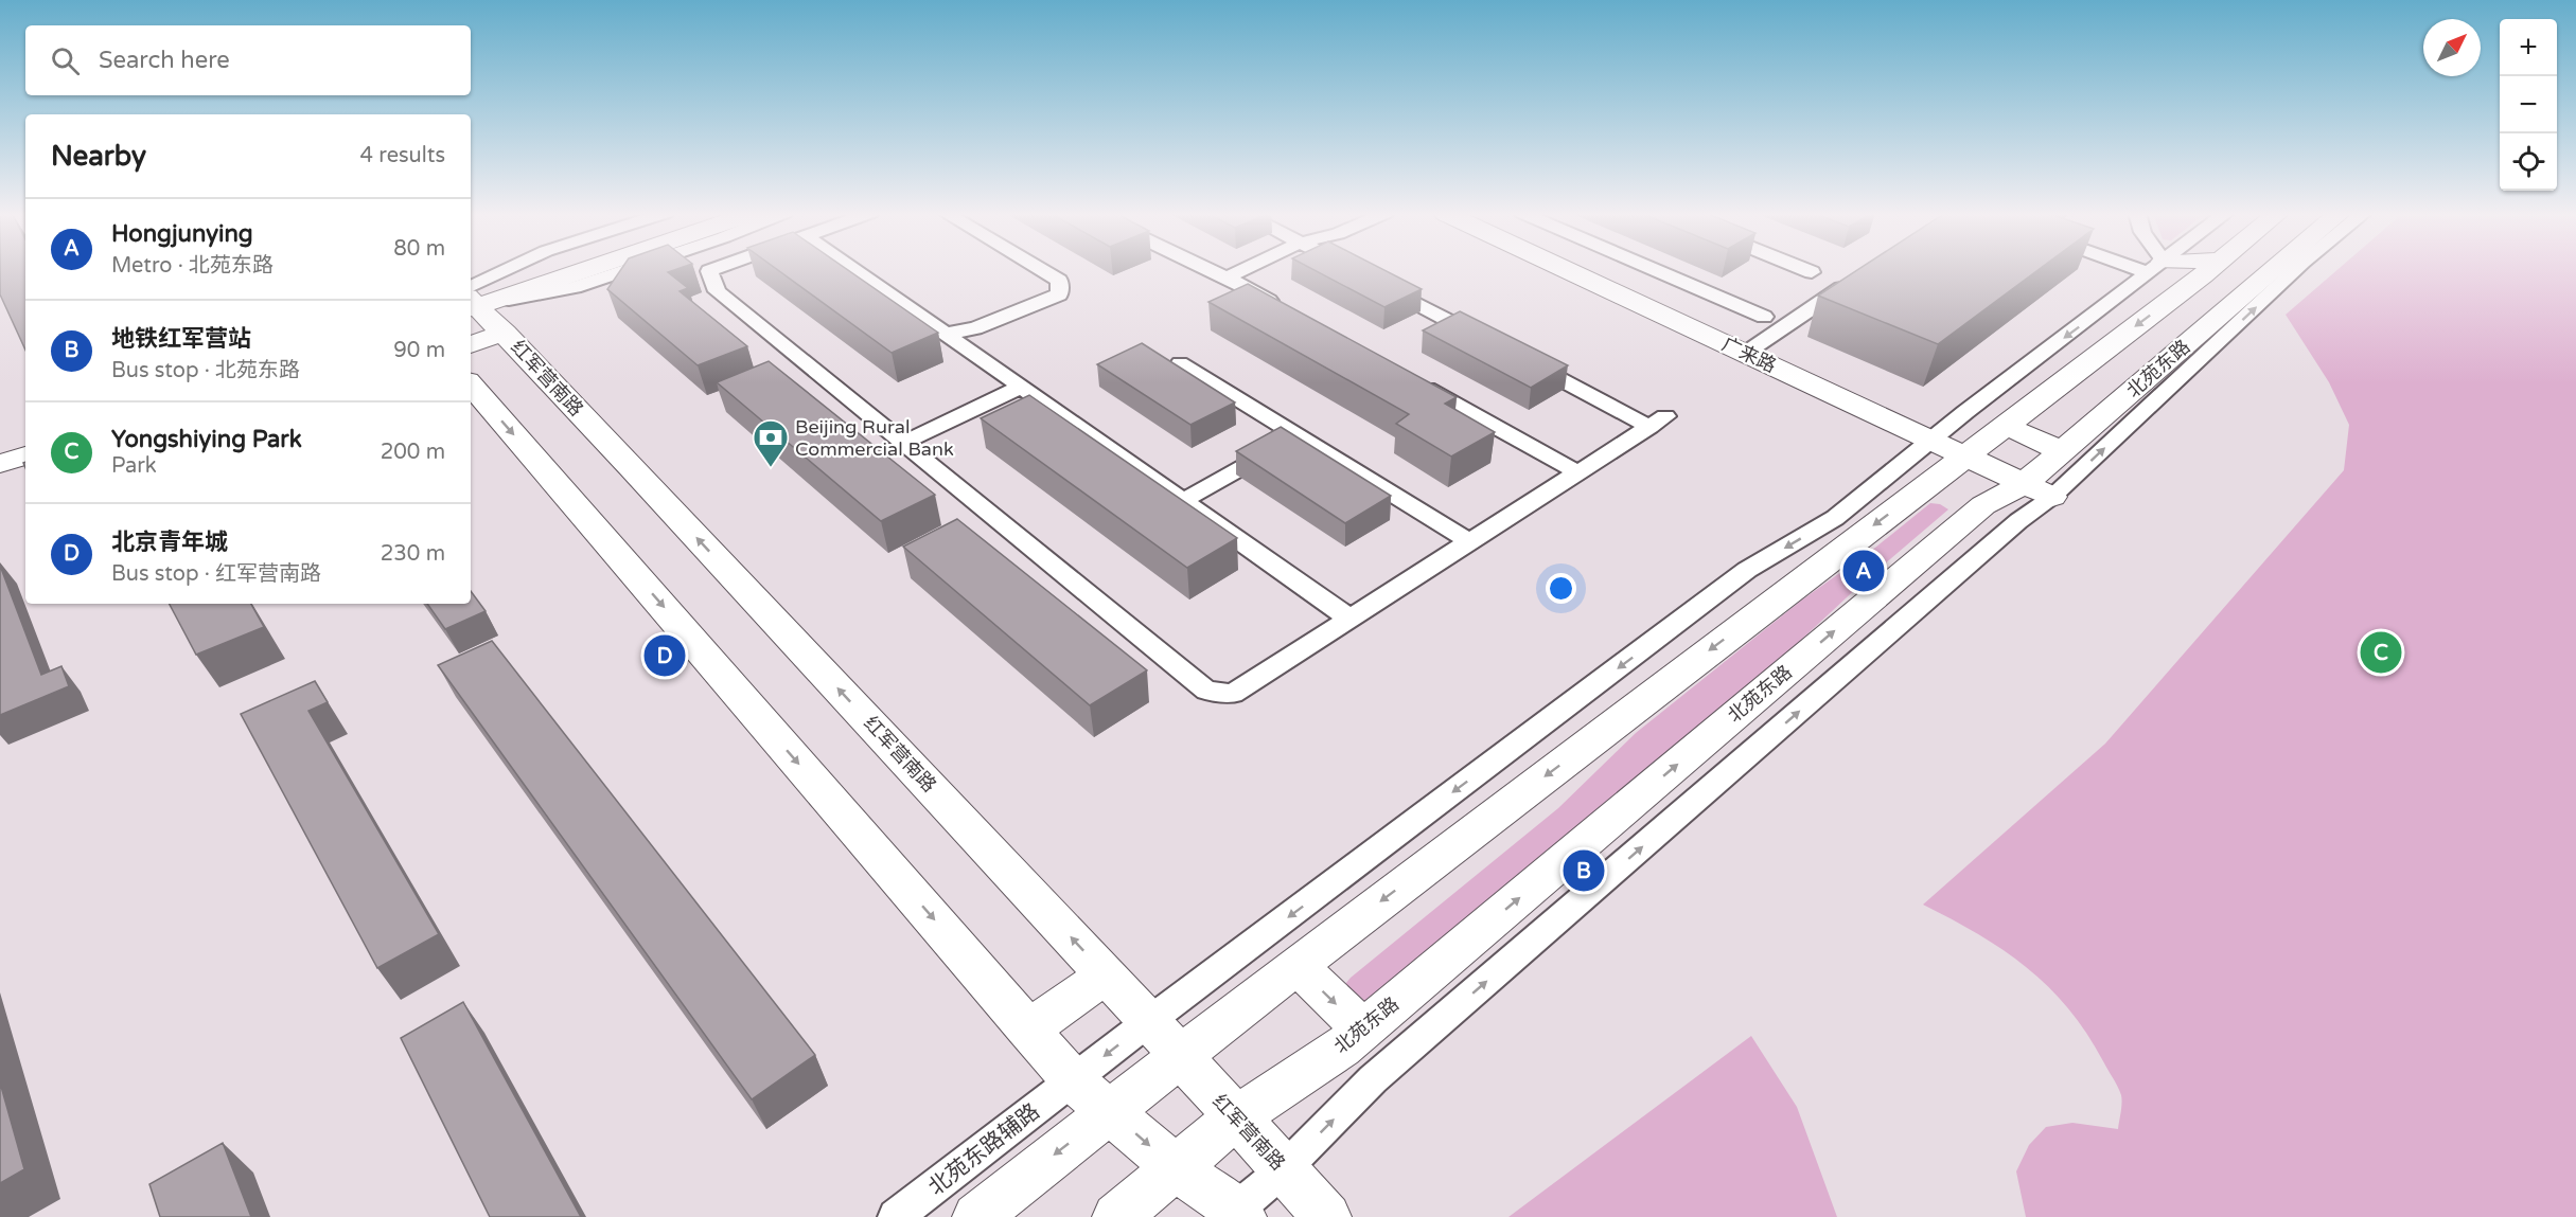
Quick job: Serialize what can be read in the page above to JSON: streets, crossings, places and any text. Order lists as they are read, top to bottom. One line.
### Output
{"streets":{"main road":["广来路","北苑东路","红军营南路"],"street":["北苑东路辅路"]},"crossings":[["广来路","北苑东路"],["广来路","北苑东路辅路"],["北苑东路","红军营南路"],["红军营南路","北苑东路辅路"]],"places":{"bank":["Beijing Rural Commercial Bank"]},"north":"top right","page":{"map_buttons":["+","−"],"search":"Search here","heading":["Nearby","4 results"],"list":[{"mark":"A","name":"Hongjunying","note":"Metro · 北苑东路","value":"80 m"},{"mark":"B","name":"地铁红军营站","note":"Bus stop · 北苑东路","value":"90 m"},{"mark":"C","name":"Yongshiying Park","note":"Park","value":"200 m"},{"mark":"D","name":"北京青年城","note":"Bus stop · 红军营南路","value":"230 m"}],"pins":["A","C","D","B"]}}
